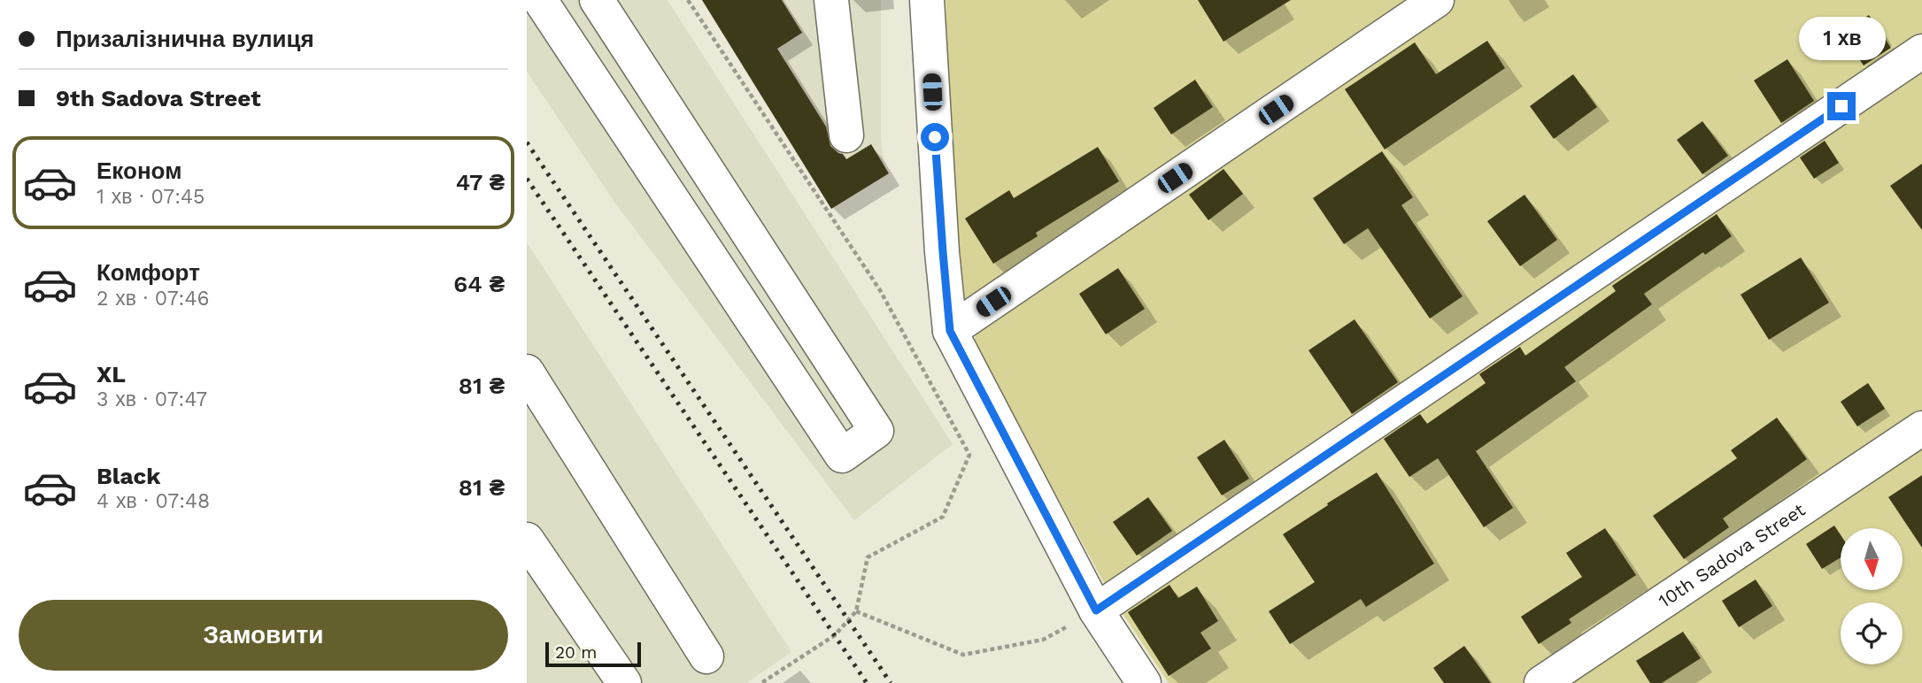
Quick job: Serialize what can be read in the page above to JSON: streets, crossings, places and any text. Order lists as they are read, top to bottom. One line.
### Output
{"streets":{"street":["10th Sadova Street"]},"scale_bar":"20 m","north":"bottom","page":{"banner":["Призалізнична вулиця","9th Sadova Street"],"bubble":"1 хв","list":[{"name":"Економ","note":"1 хв · 07:45","value":"47 ₴"},{"name":"Комфорт","note":"2 хв · 07:46","value":"64 ₴"},{"name":"XL","note":"3 хв · 07:47","value":"81 ₴"},{"name":"Black","note":"4 хв · 07:48","value":"81 ₴"}],"buttons":"Замовити","scale":"20 m"}}
